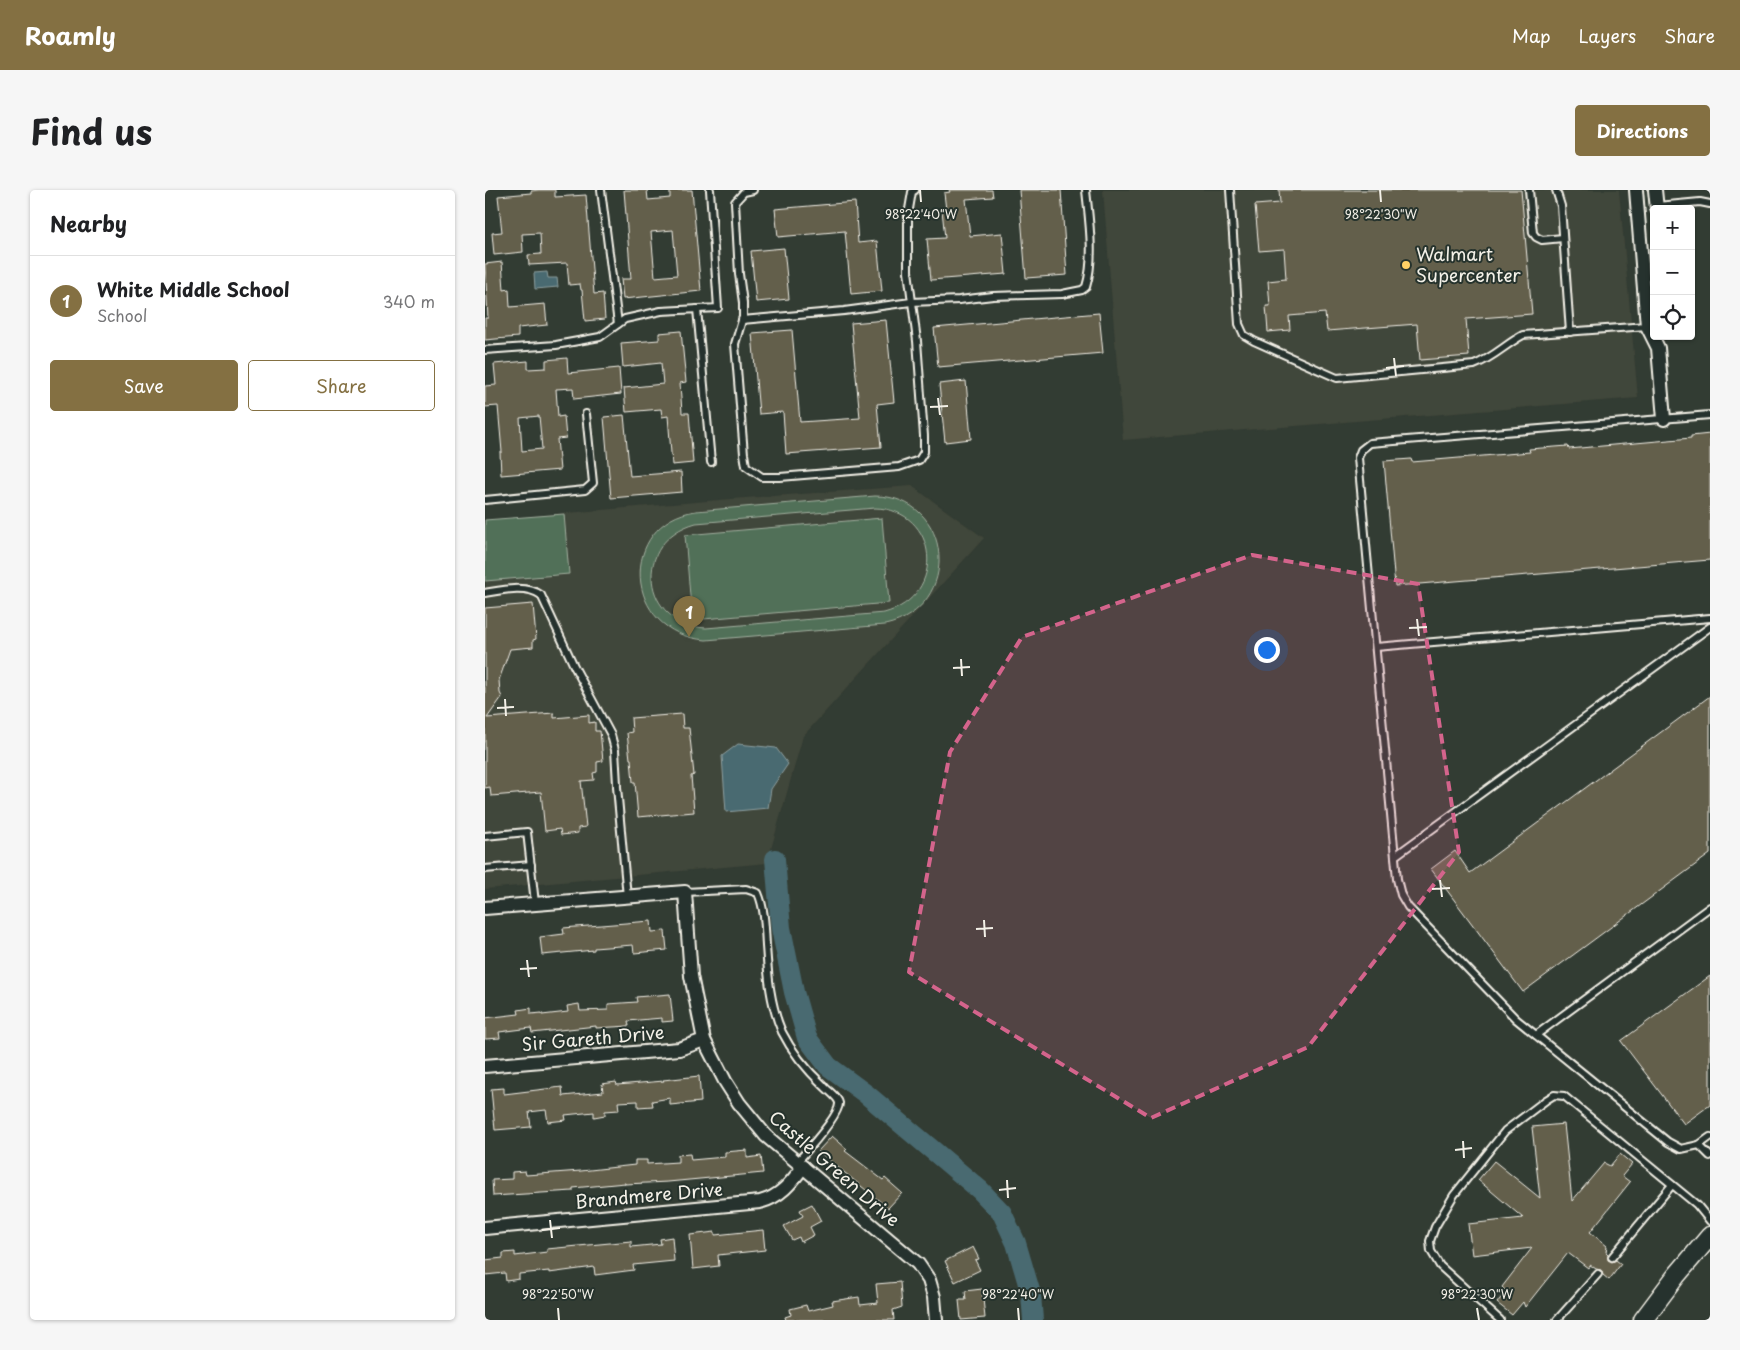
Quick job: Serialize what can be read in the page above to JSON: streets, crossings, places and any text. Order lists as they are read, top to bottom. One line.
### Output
{"streets":{"street":["Sir Gareth Drive","Castle Green Drive","Brandmere Drive"]},"crossings":[["Sir Gareth Drive","Castle Green Drive"],["Castle Green Drive","Brandmere Drive"]],"places":["Walmart Supercenter"],"page":{"header":"Roamly","nav":["Map","Layers","Share"],"title":"Find us","buttons":["Directions",["Save","Share"]],"heading":"Nearby","map_buttons":["+","−"],"list":[{"mark":"1","name":"White Middle School","note":"School","value":"340 m"}],"pins":"1"},"coordinates":["98°22'40\"W","98°22'30\"W","98°22'50\"W"]}
